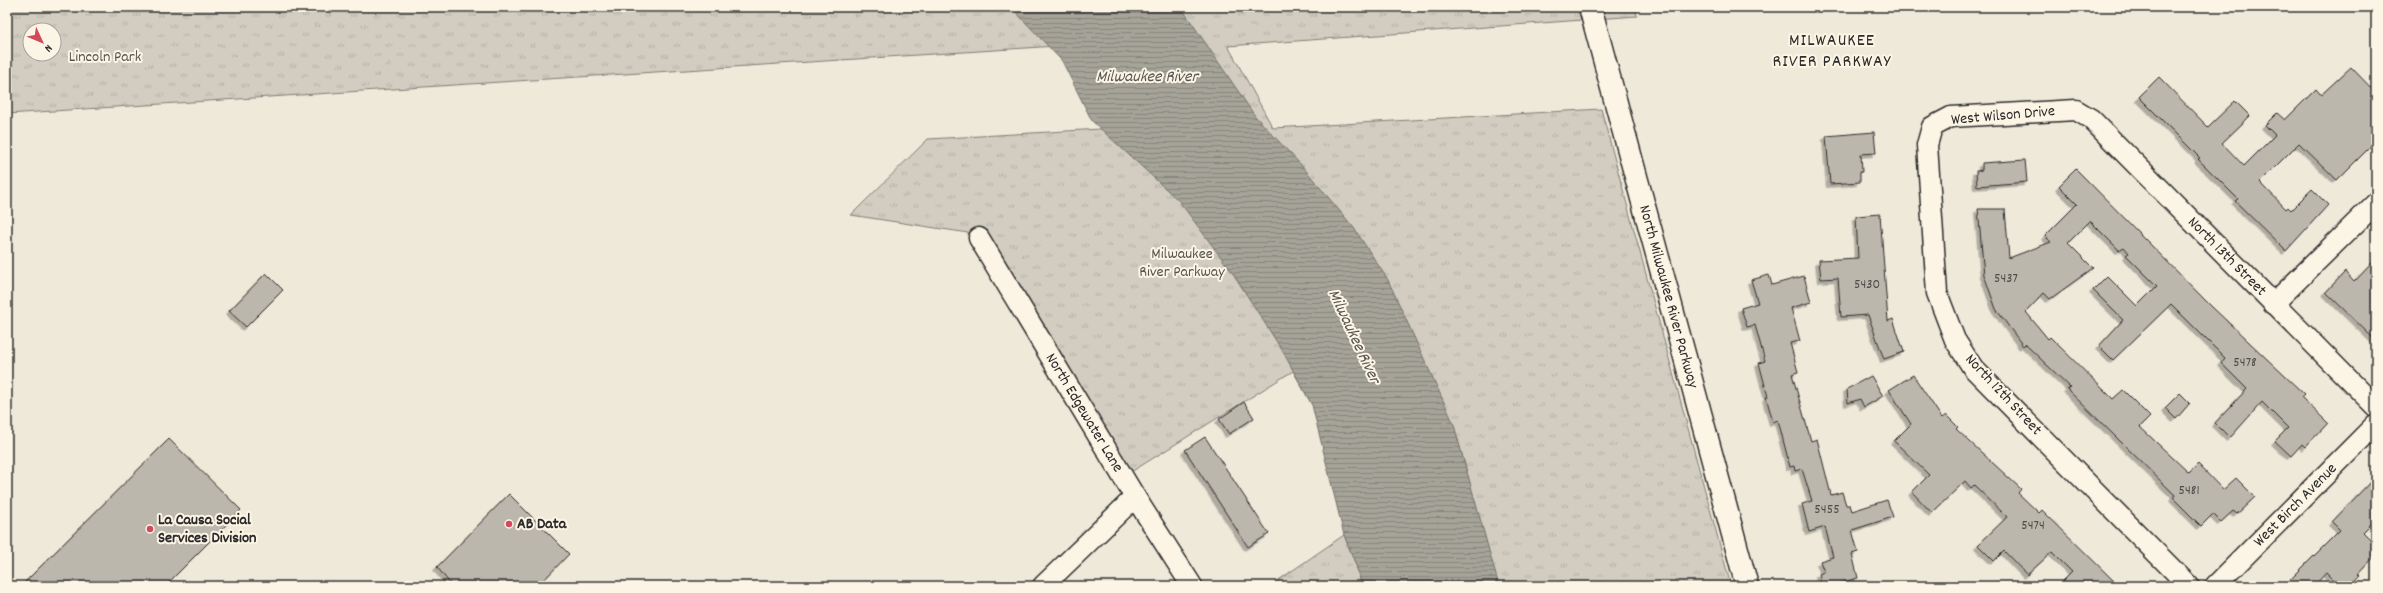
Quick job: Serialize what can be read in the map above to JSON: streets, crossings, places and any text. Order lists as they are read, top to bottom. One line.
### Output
{"streets":{"street":["West Wilson Drive","North 13th Street","North Milwaukee River Parkway","North 12th Street","North Edgewater Lane","West Birch Avenue"]},"crossings":[["West Wilson Drive","North 13th Street"],["West Wilson Drive","North 12th Street"]],"districts":["MILWAUKEE RIVER PARKWAY"],"water":["Milwaukee River"],"parks":["Lincoln Park","Milwaukee River Parkway"],"places":["AB Data","La Causa Social Services Division"],"house_numbers":["5437","5430","5478","5481","5455","5474"],"north":"bottom right"}
